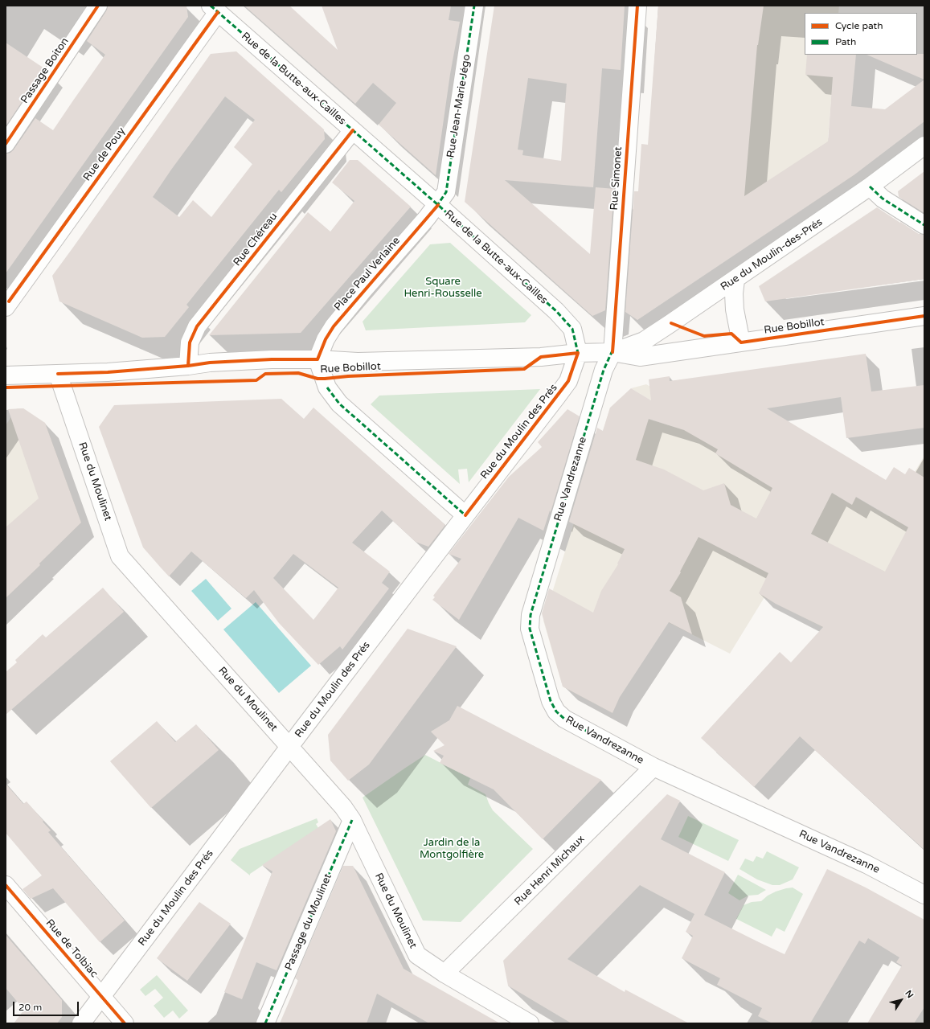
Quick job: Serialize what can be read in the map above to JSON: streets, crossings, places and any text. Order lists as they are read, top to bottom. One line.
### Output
{"streets":{"street":["Passage Boiton","Rue de la Butte-aux-Cailles","Rue Jean-Marie Jégo","Rue de Pouy","Rue Simonet","Rue Chéreau","Rue du Moulin-des-Prés","Place Paul Verlaine","Rue Bobillot","Rue du Moulin des Prés","Rue Vandrezanne","Rue du Moulinet","Rue Henri Michaux","Passage du Moulinet","Rue de Tolbiac"]},"crossings":[["Rue de la Butte-aux-Cailles","Rue Jean-Marie Jégo"],["Rue de la Butte-aux-Cailles","Rue de Pouy"],["Rue de la Butte-aux-Cailles","Rue Chéreau"],["Rue de la Butte-aux-Cailles","Place Paul Verlaine"],["Rue de la Butte-aux-Cailles","Rue Bobillot"],["Rue de la Butte-aux-Cailles","Rue du Moulin des Prés"],["Rue Jean-Marie Jégo","Place Paul Verlaine"],["Rue Simonet","Rue du Moulin-des-Prés"],["Rue Simonet","Rue Bobillot"],["Rue Simonet","Rue Vandrezanne"],["Rue Chéreau","Rue Bobillot"],["Rue du Moulin-des-Prés","Rue Bobillot"],["Rue du Moulin-des-Prés","Rue Vandrezanne"],["Place Paul Verlaine","Rue Bobillot"],["Rue Bobillot","Rue du Moulin des Prés"],["Rue Bobillot","Rue Vandrezanne"],["Rue Bobillot","Rue du Moulinet"],["Rue du Moulin des Prés","Rue du Moulinet"],["Rue du Moulin des Prés","Rue de Tolbiac"],["Rue Vandrezanne","Rue Henri Michaux"],["Rue du Moulinet","Rue Henri Michaux"],["Rue du Moulinet","Passage du Moulinet"]],"parks":["Square Henri-Rousselle","Jardin de la Montgolfière"],"legend":["Cycle path","Path"],"scale_bar":"20 m","north":"top right"}
